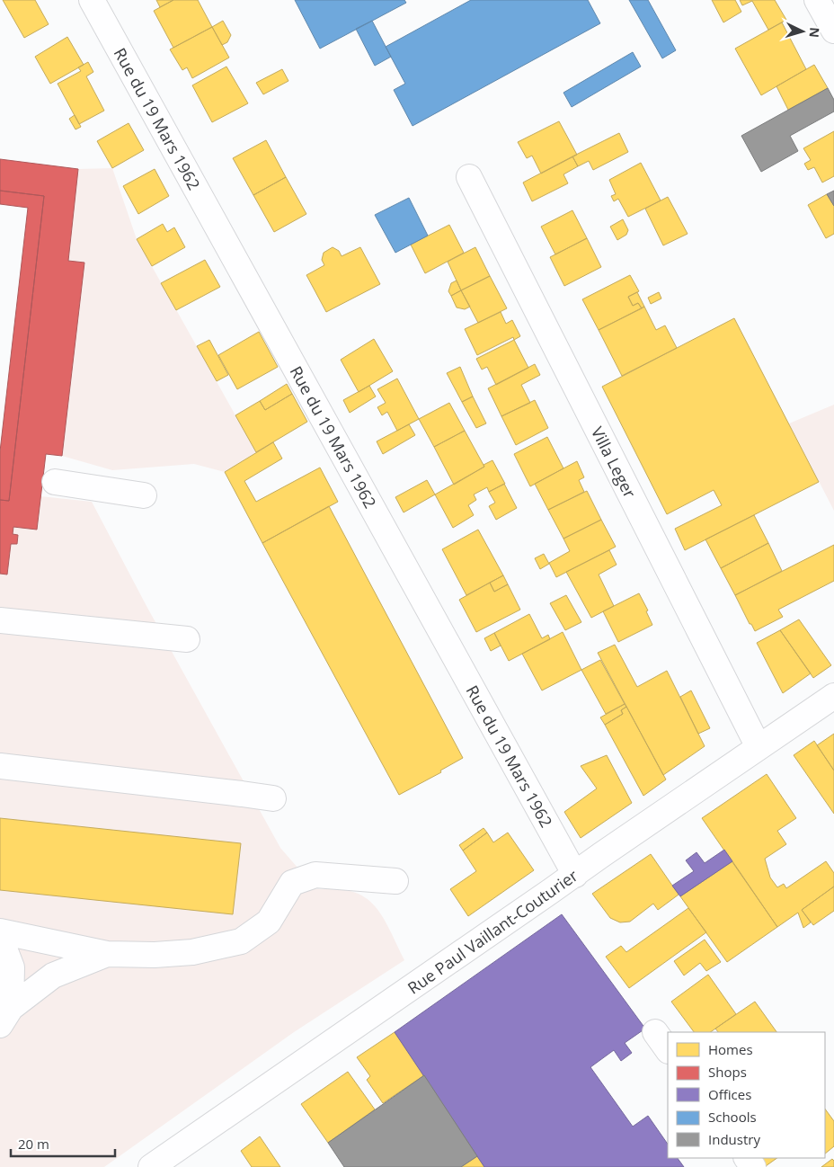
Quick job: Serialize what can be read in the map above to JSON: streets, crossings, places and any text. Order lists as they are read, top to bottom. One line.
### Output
{"streets":{"street":["Rue du 19 Mars 1962","Villa Leger","Rue Paul Vaillant-Couturier"]},"crossings":[["Rue du 19 Mars 1962","Rue Paul Vaillant-Couturier"],["Villa Leger","Rue Paul Vaillant-Couturier"]],"legend":["Homes","Shops","Offices","Schools","Industry"],"scale_bar":"20 m","north":"right"}
